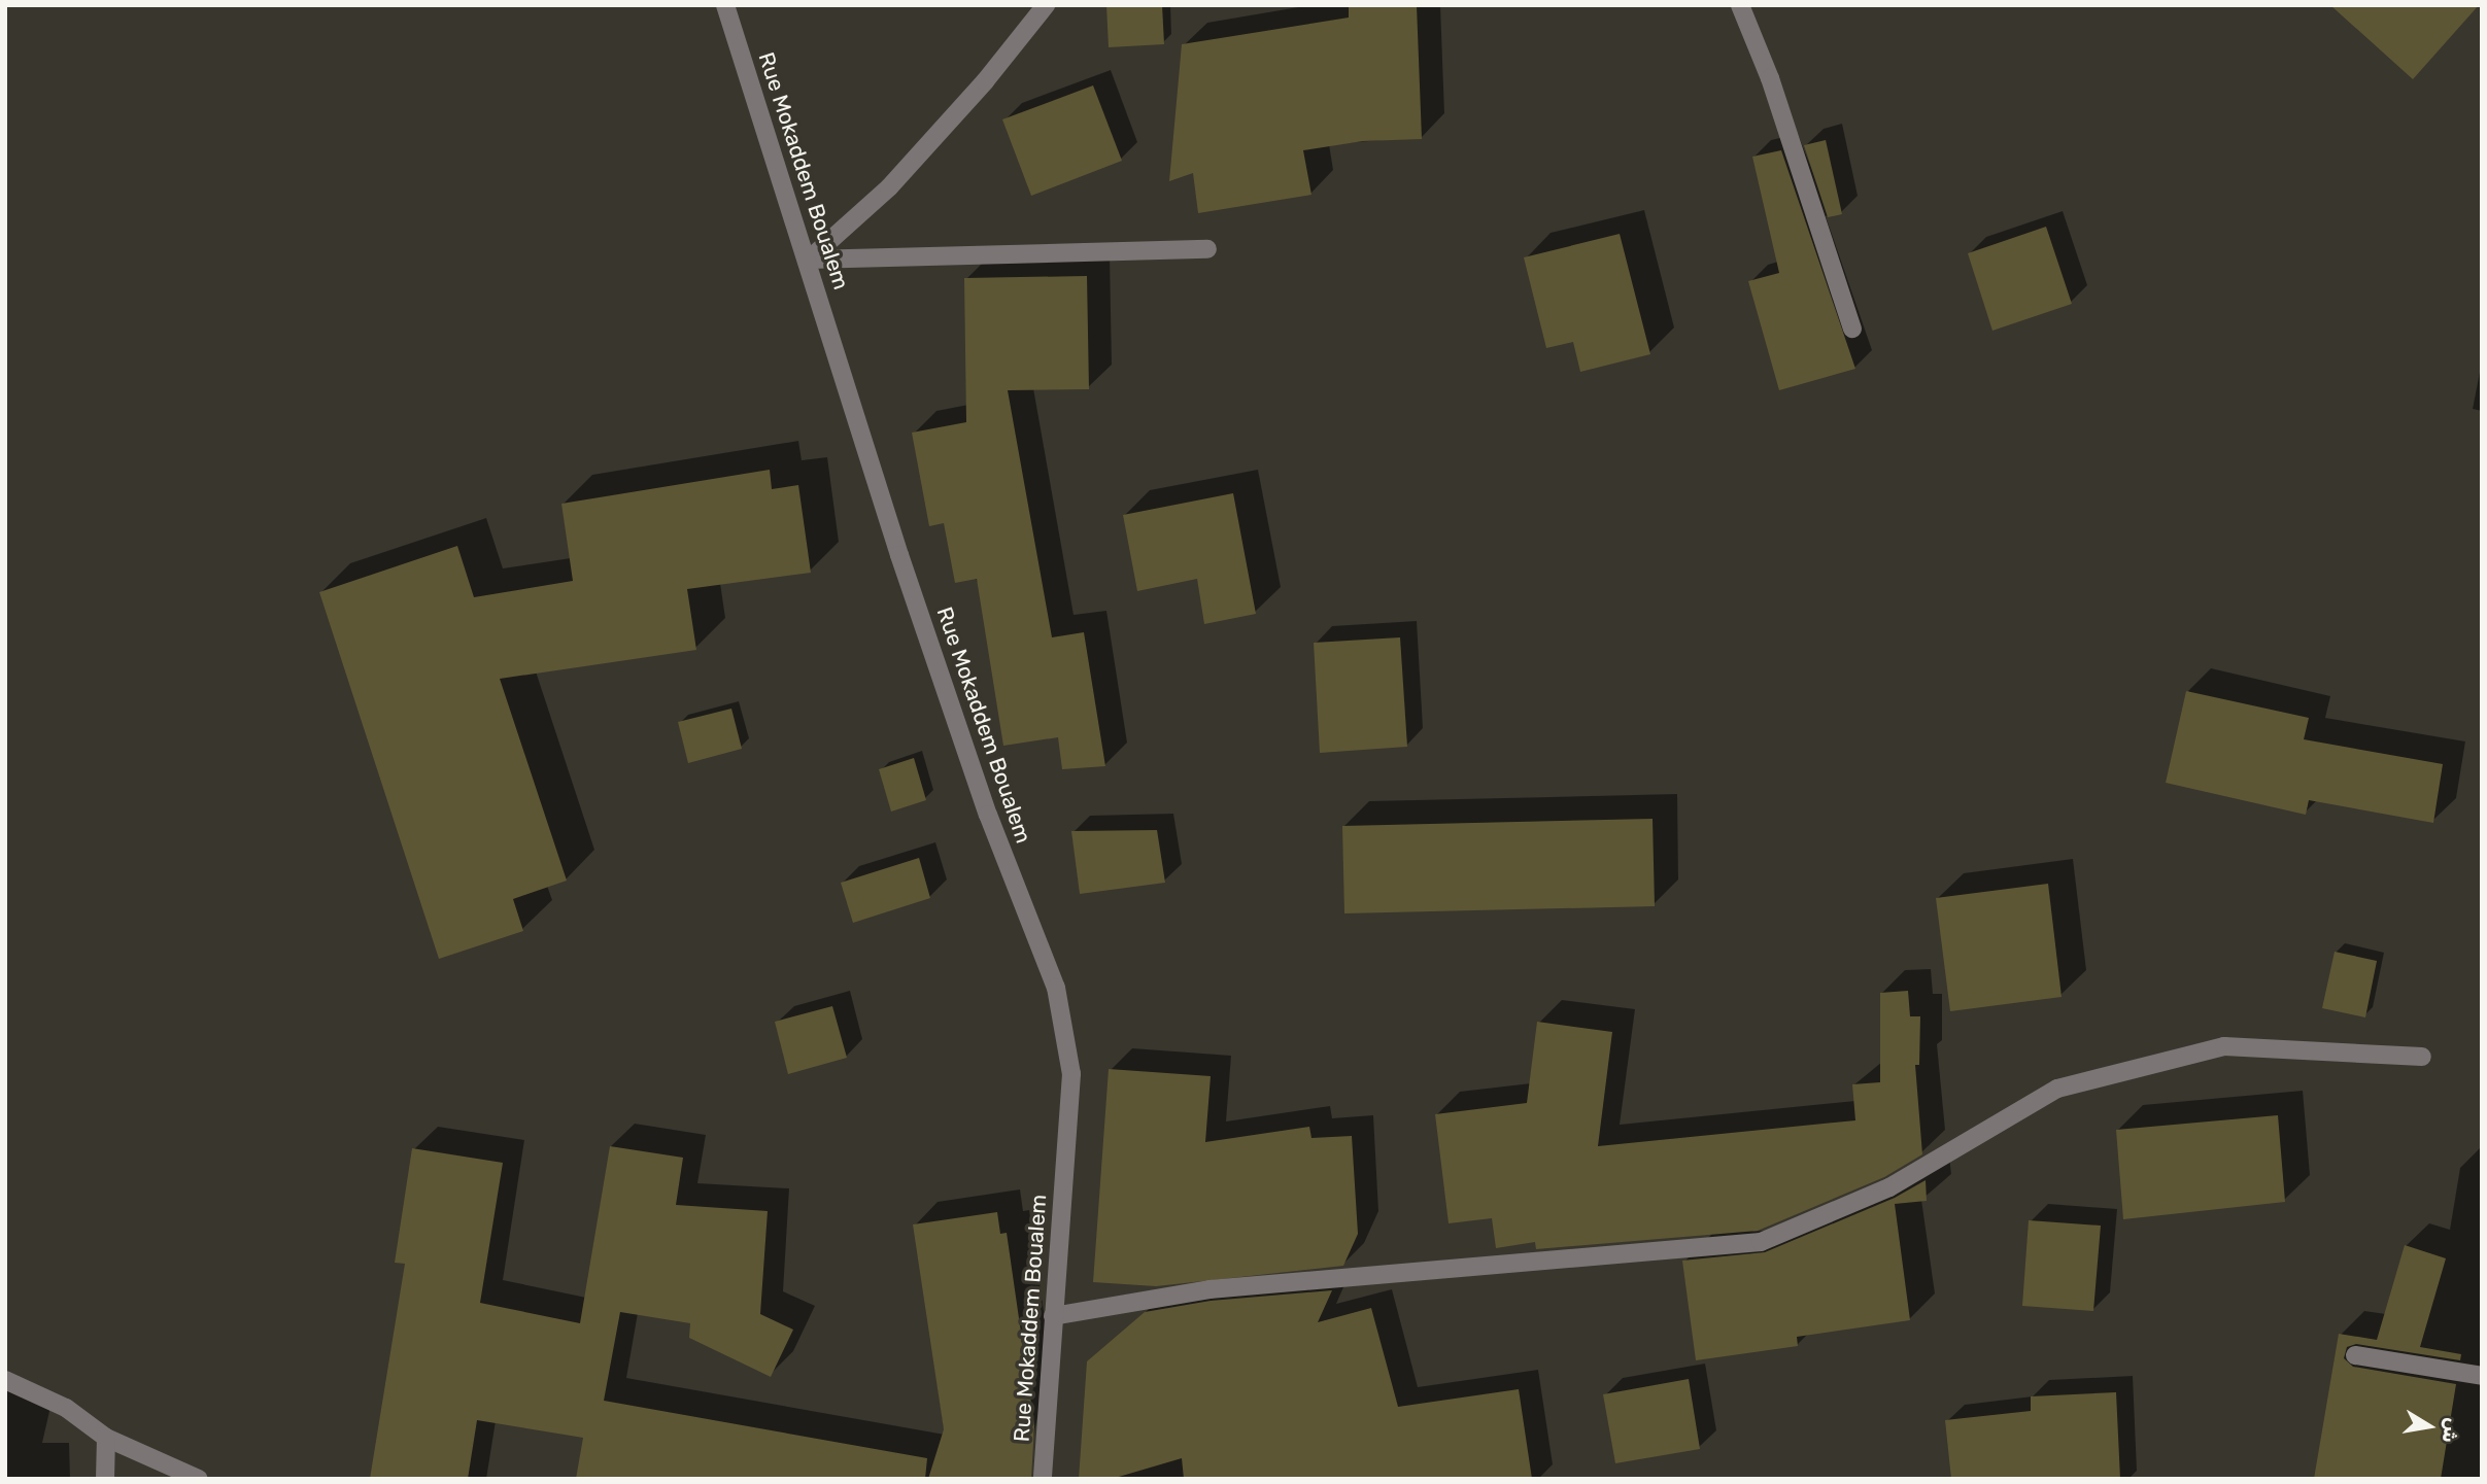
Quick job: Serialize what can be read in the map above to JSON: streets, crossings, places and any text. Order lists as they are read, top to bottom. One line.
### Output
{"streets":{"street":["Rue Mokaddem Boualem"]},"north":"right"}
